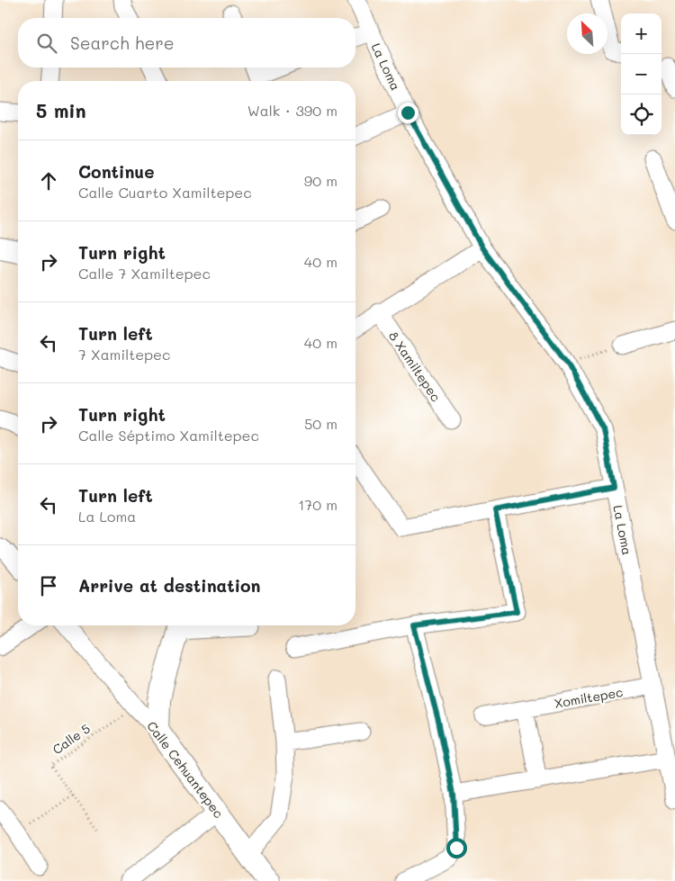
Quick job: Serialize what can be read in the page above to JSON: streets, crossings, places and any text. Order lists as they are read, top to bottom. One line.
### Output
{"streets":{"street":["La Loma","8 Xamiltepec","Xomiltepec","Calle Cehuantepec"],"path":["Calle 5"]},"crossings":[["La Loma","Xomiltepec"],["Calle 5","Calle Cehuantepec"]],"north":"top left","page":{"map_buttons":["+","−"],"search":"Search here","heading":["5 min","Walk · 390 m"],"list":[["Continue","Calle Cuarto Xamiltepec","90 m"],["Turn right","Calle 7 Xamiltepec","40 m"],["Turn left","7 Xamiltepec","40 m"],["Turn right","Calle Séptimo Xamiltepec","50 m"],["Turn left","La Loma","170 m"],"Arrive at destination"]}}
